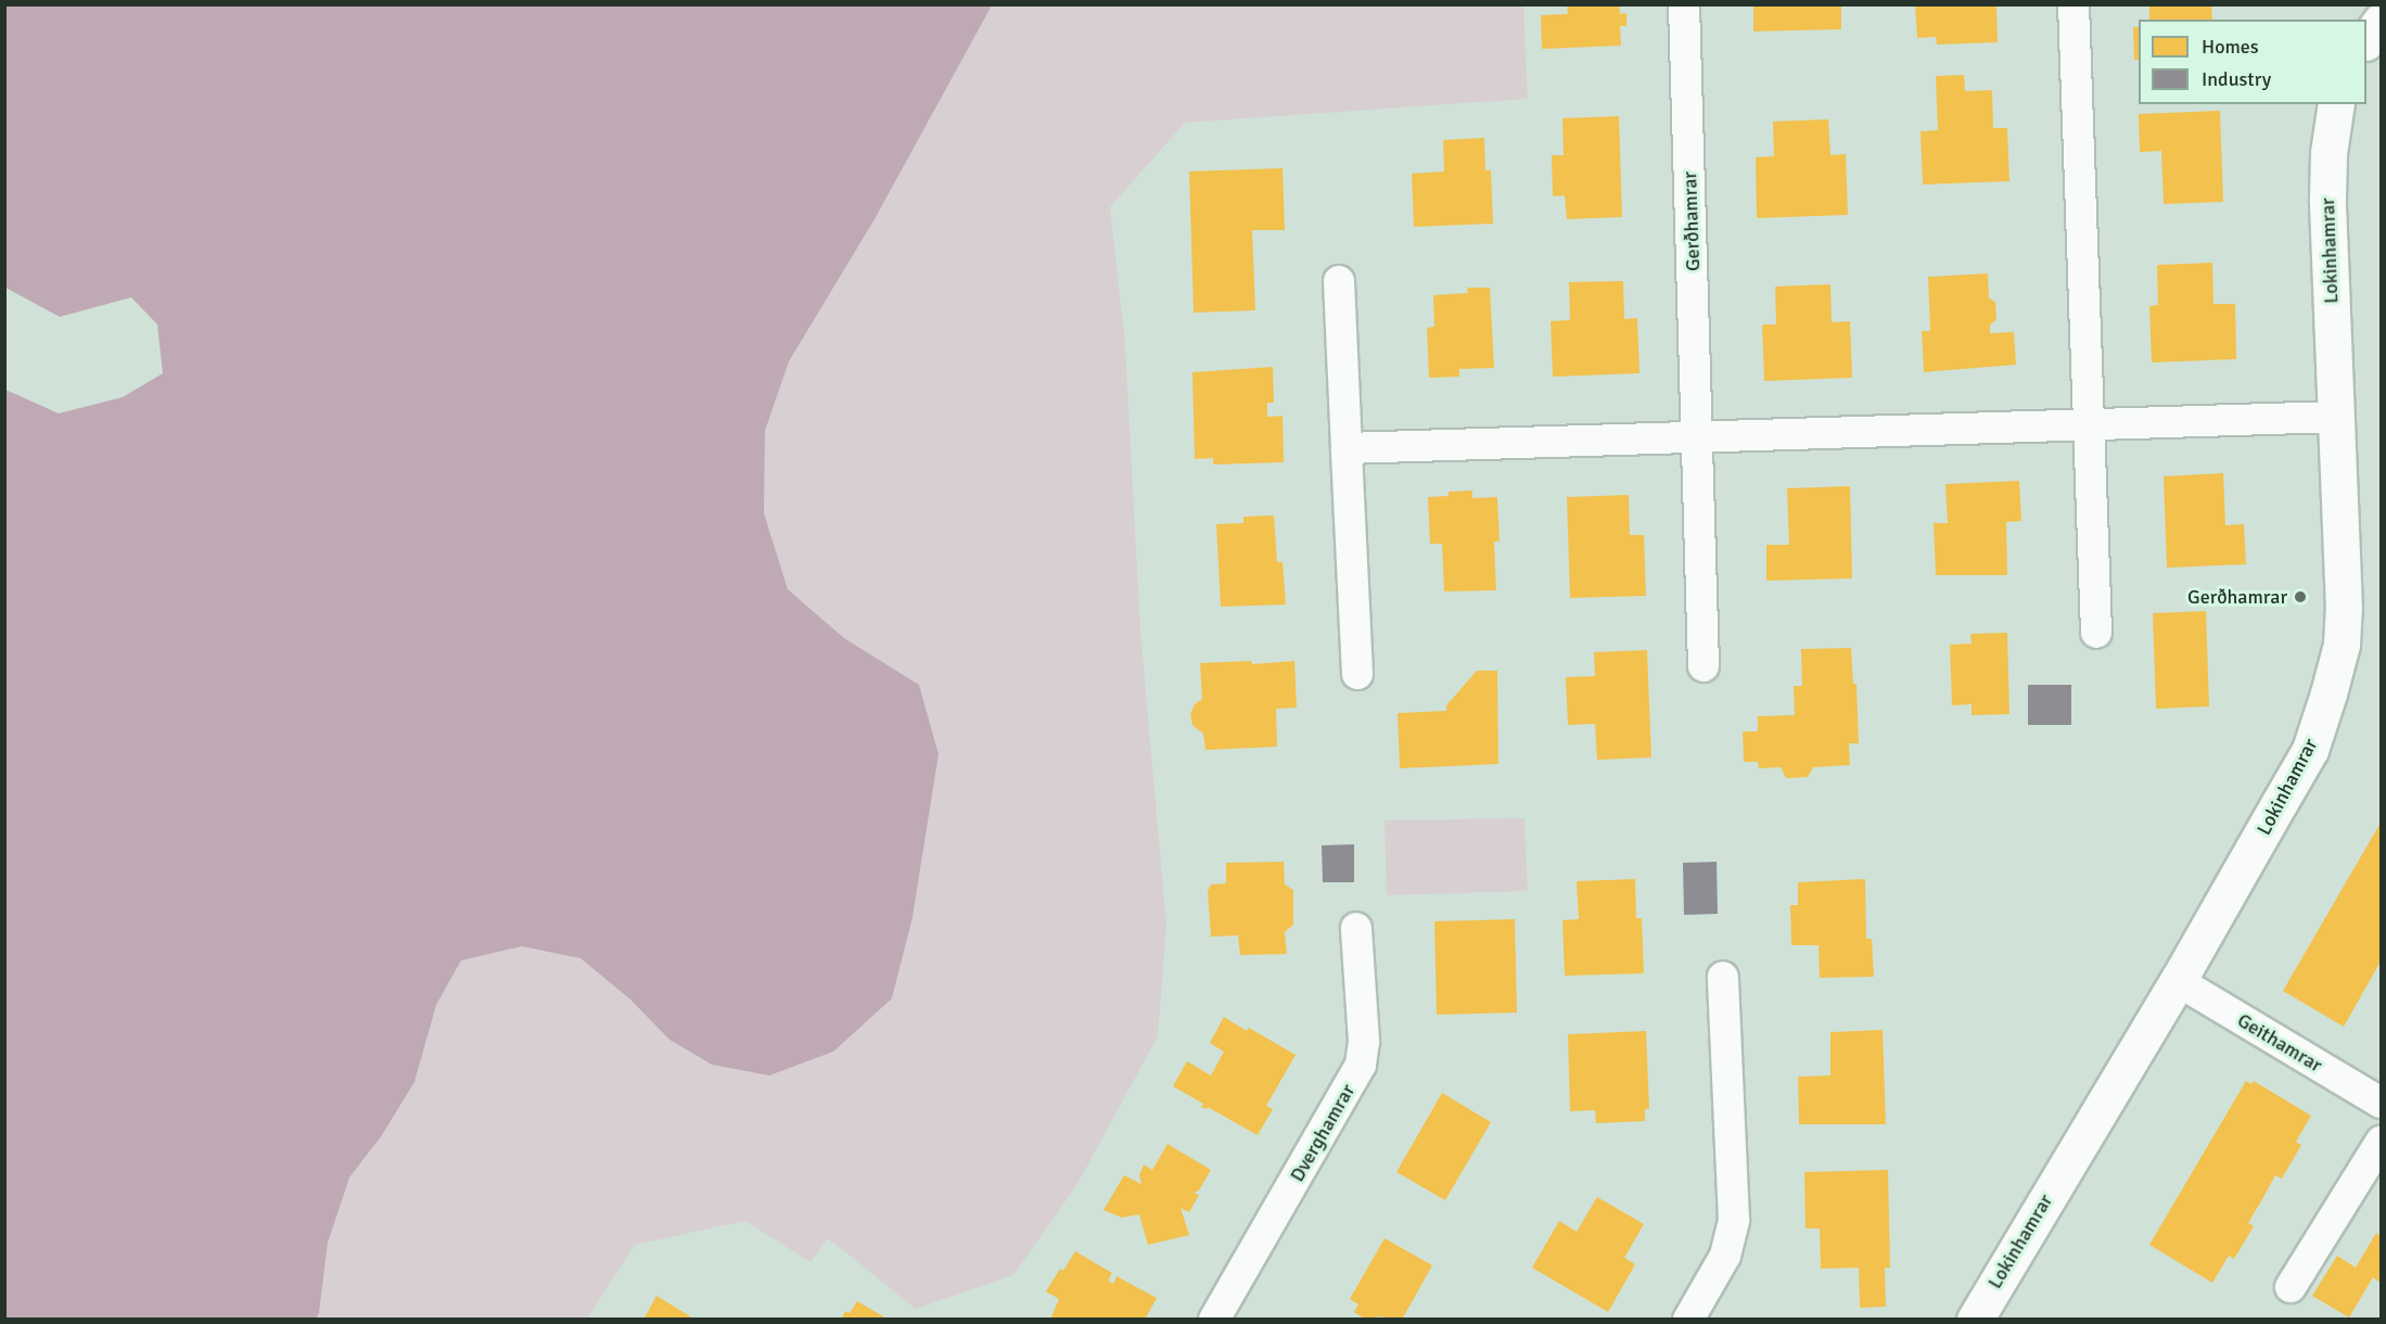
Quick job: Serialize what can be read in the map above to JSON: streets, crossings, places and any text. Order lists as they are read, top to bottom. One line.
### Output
{"streets":{"street":["Gerðhamrar","Lokinhamrar","Geithamrar","Dverghamrar"]},"crossings":[["Lokinhamrar","Geithamrar"]],"places":["Gerðhamrar"],"legend":["Homes","Industry"]}
